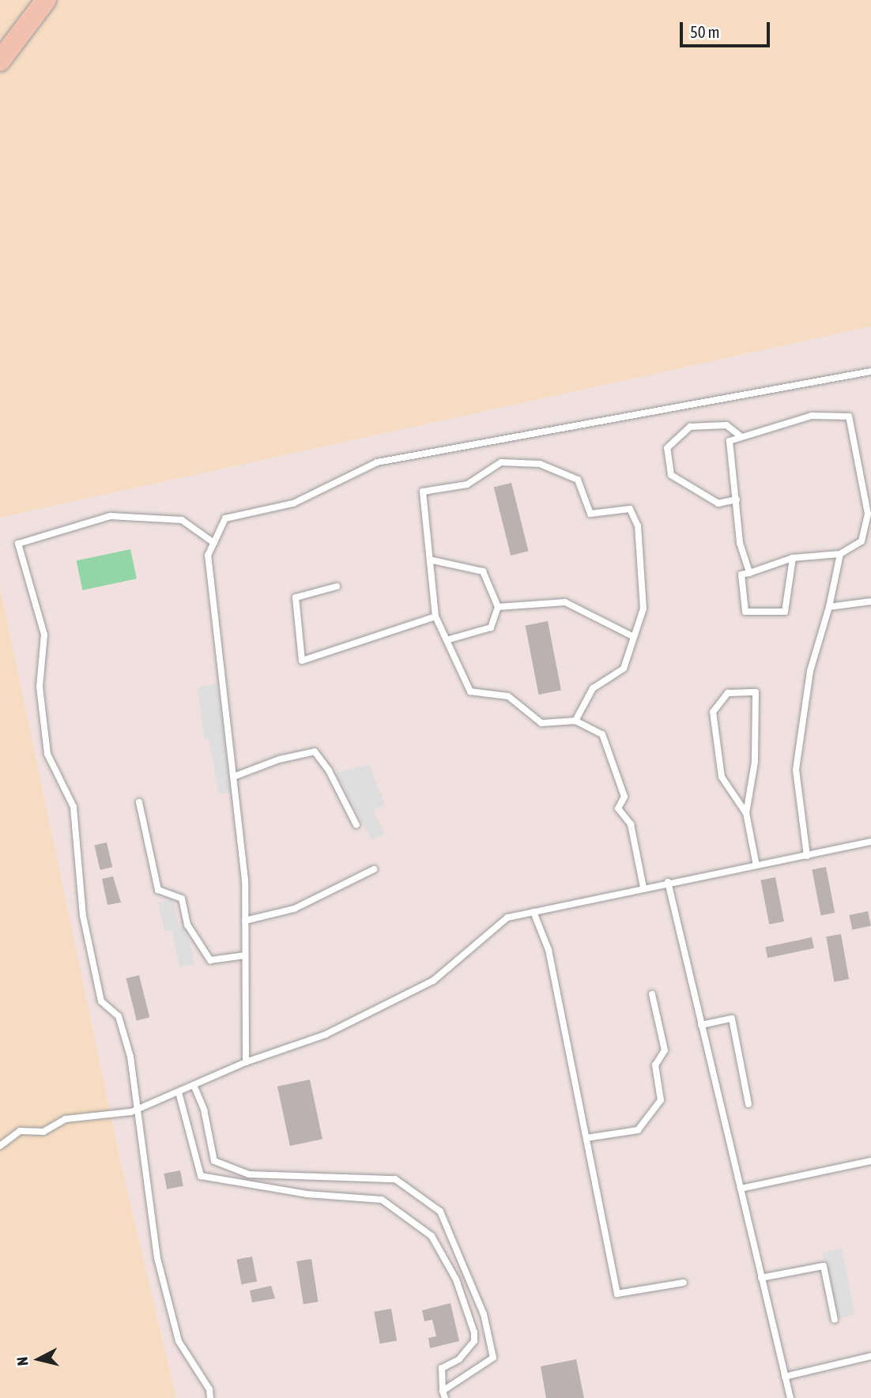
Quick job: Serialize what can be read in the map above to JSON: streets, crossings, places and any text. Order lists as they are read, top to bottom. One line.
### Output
{"scale_bar":"50 m","north":"left"}
